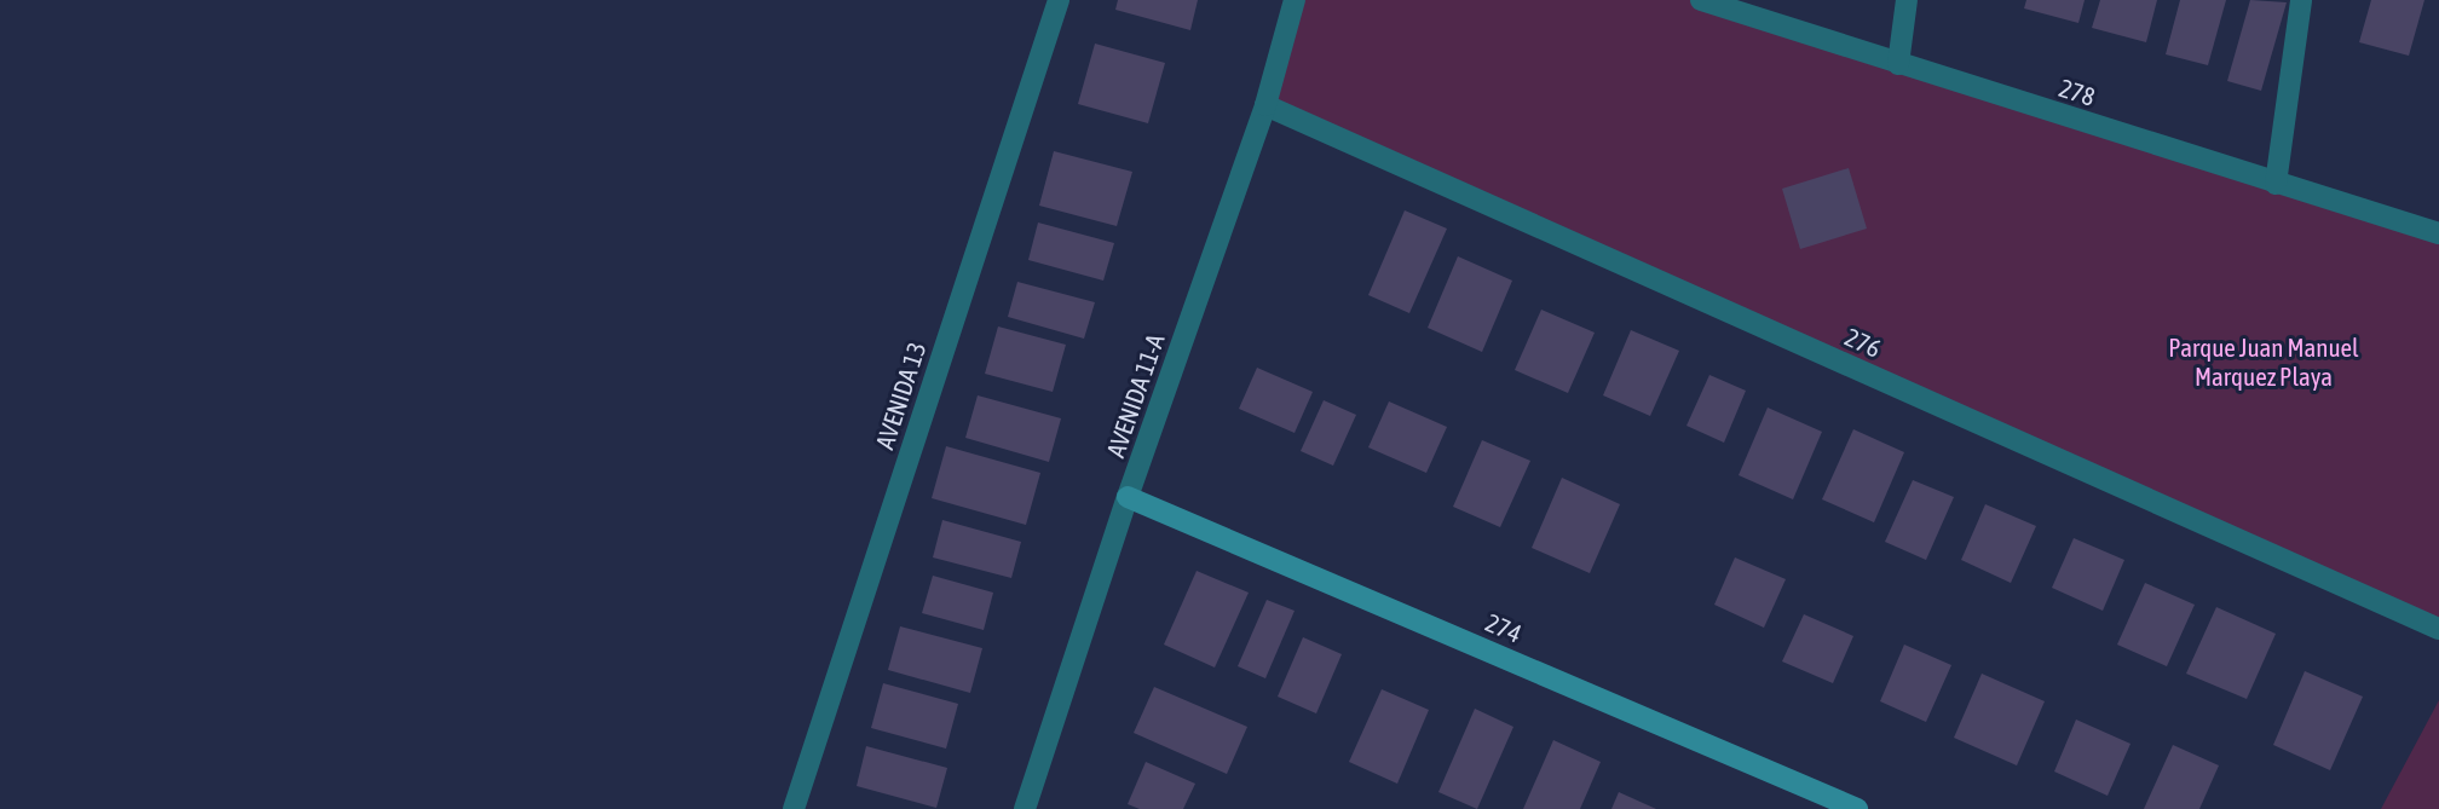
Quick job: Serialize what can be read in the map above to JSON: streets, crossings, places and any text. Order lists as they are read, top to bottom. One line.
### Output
{"streets":{"street":["278","276","AVENIDA 13","AVENIDA 11-A","274"]},"crossings":[["276","AVENIDA 11-A"],["AVENIDA 11-A","274"]],"parks":["Parque Juan Manuel Marquez Playa"]}
